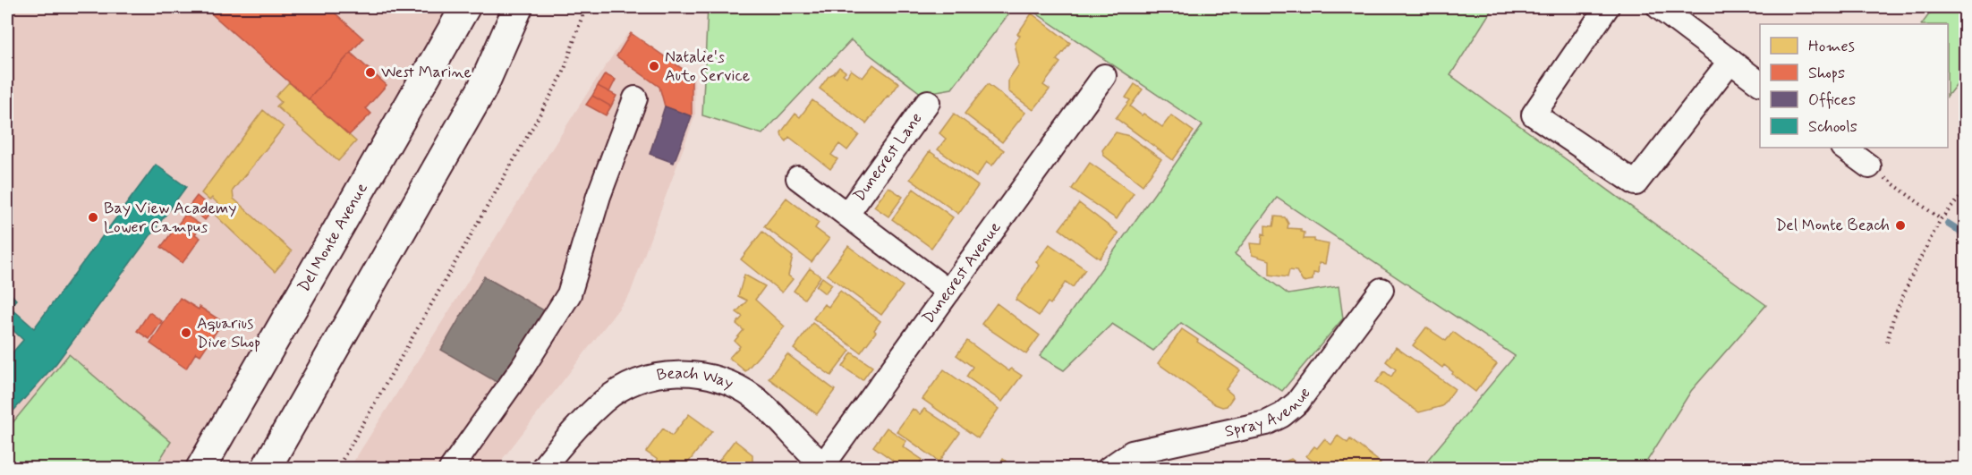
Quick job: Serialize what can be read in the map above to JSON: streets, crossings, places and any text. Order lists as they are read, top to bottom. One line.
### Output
{"streets":{"main road":["Del Monte Avenue"],"street":["Dunecrest Lane","Dunecrest Avenue","Beach Way","Spray Avenue"]},"crossings":[["Dunecrest Lane","Dunecrest Avenue"],["Dunecrest Avenue","Beach Way"]],"places":["Natalie's Auto Service","West Marine","Bay View Academy Lower Campus","Del Monte Beach","Aquarius Dive Shop"],"legend":["Homes","Shops","Offices","Schools"]}
